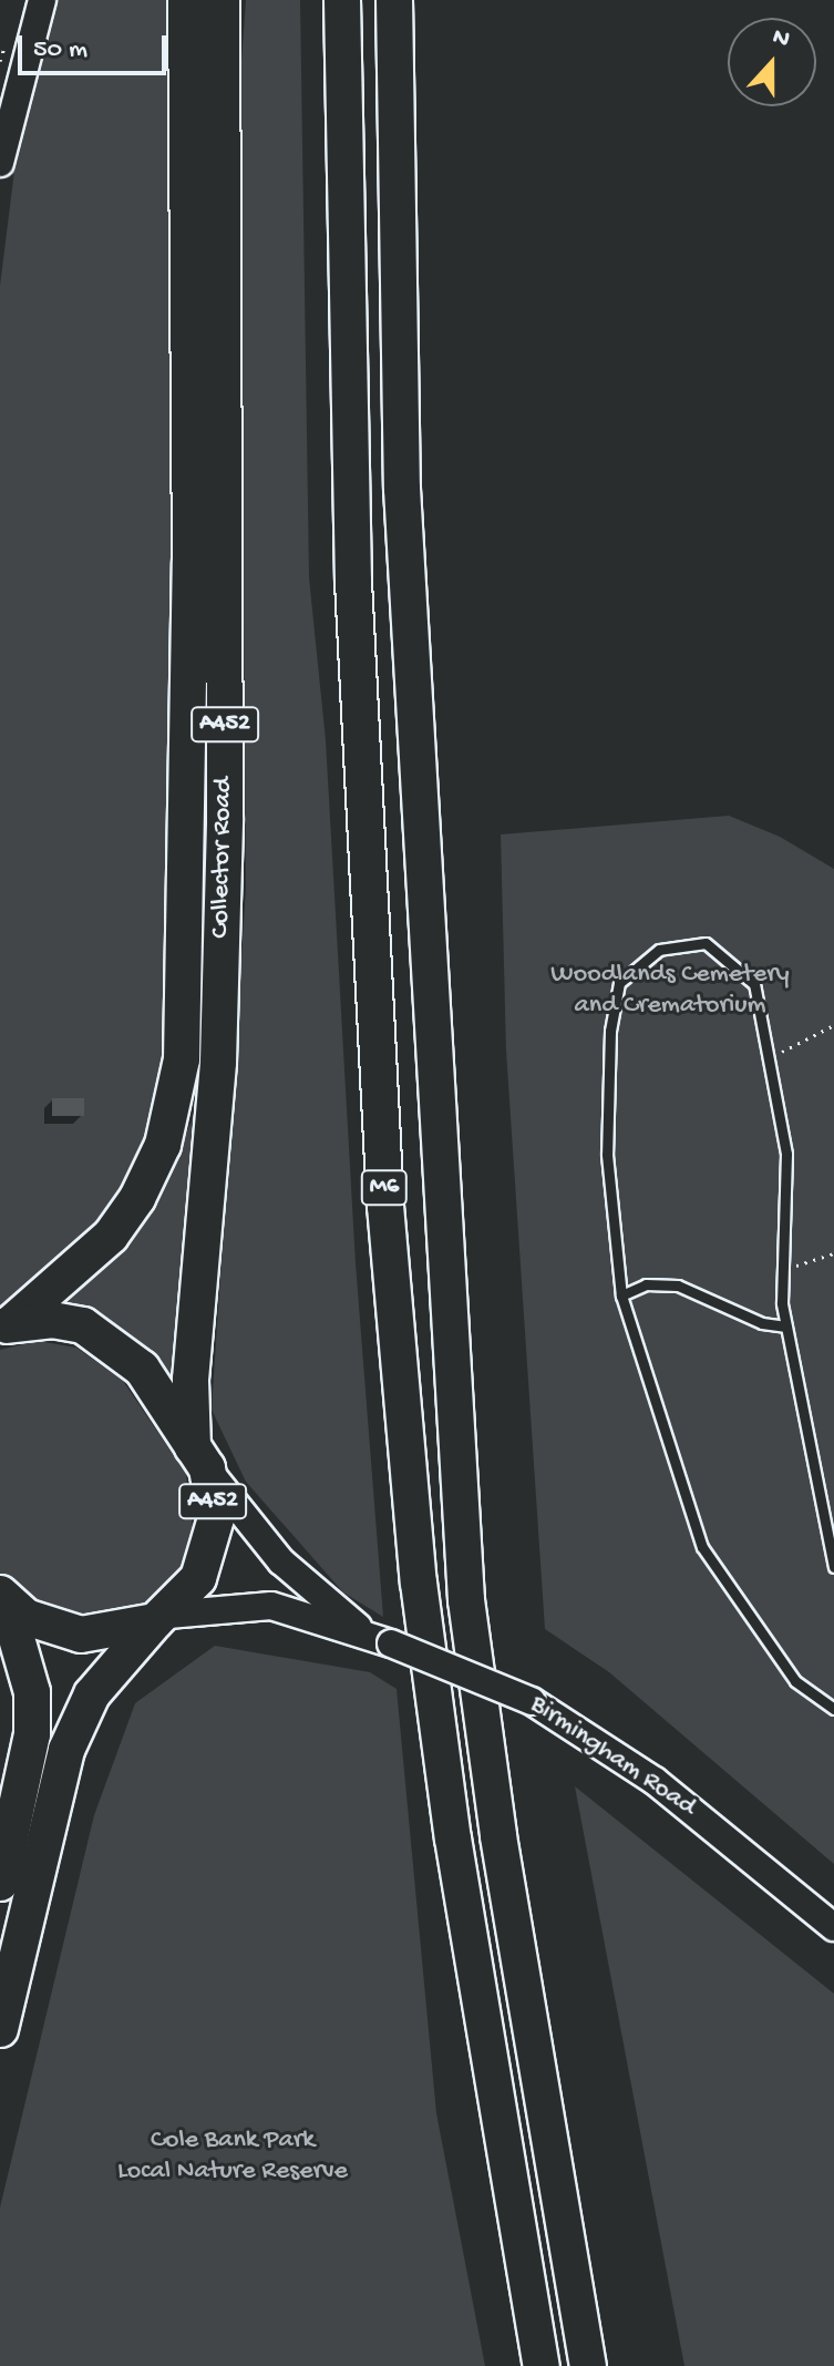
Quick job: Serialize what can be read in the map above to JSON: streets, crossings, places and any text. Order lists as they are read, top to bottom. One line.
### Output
{"streets":{"highway":["A452","Collector Road","M6"],"main road":["Birmingham Road"]},"crossings":[["A452","Collector Road"],["A452","Birmingham Road"],["Collector Road","Birmingham Road"]],"parks":["Woodlands Cemetery and Crematorium","Cole Bank Park Local Nature Reserve"],"scale_bar":"50 m","north":"top"}
